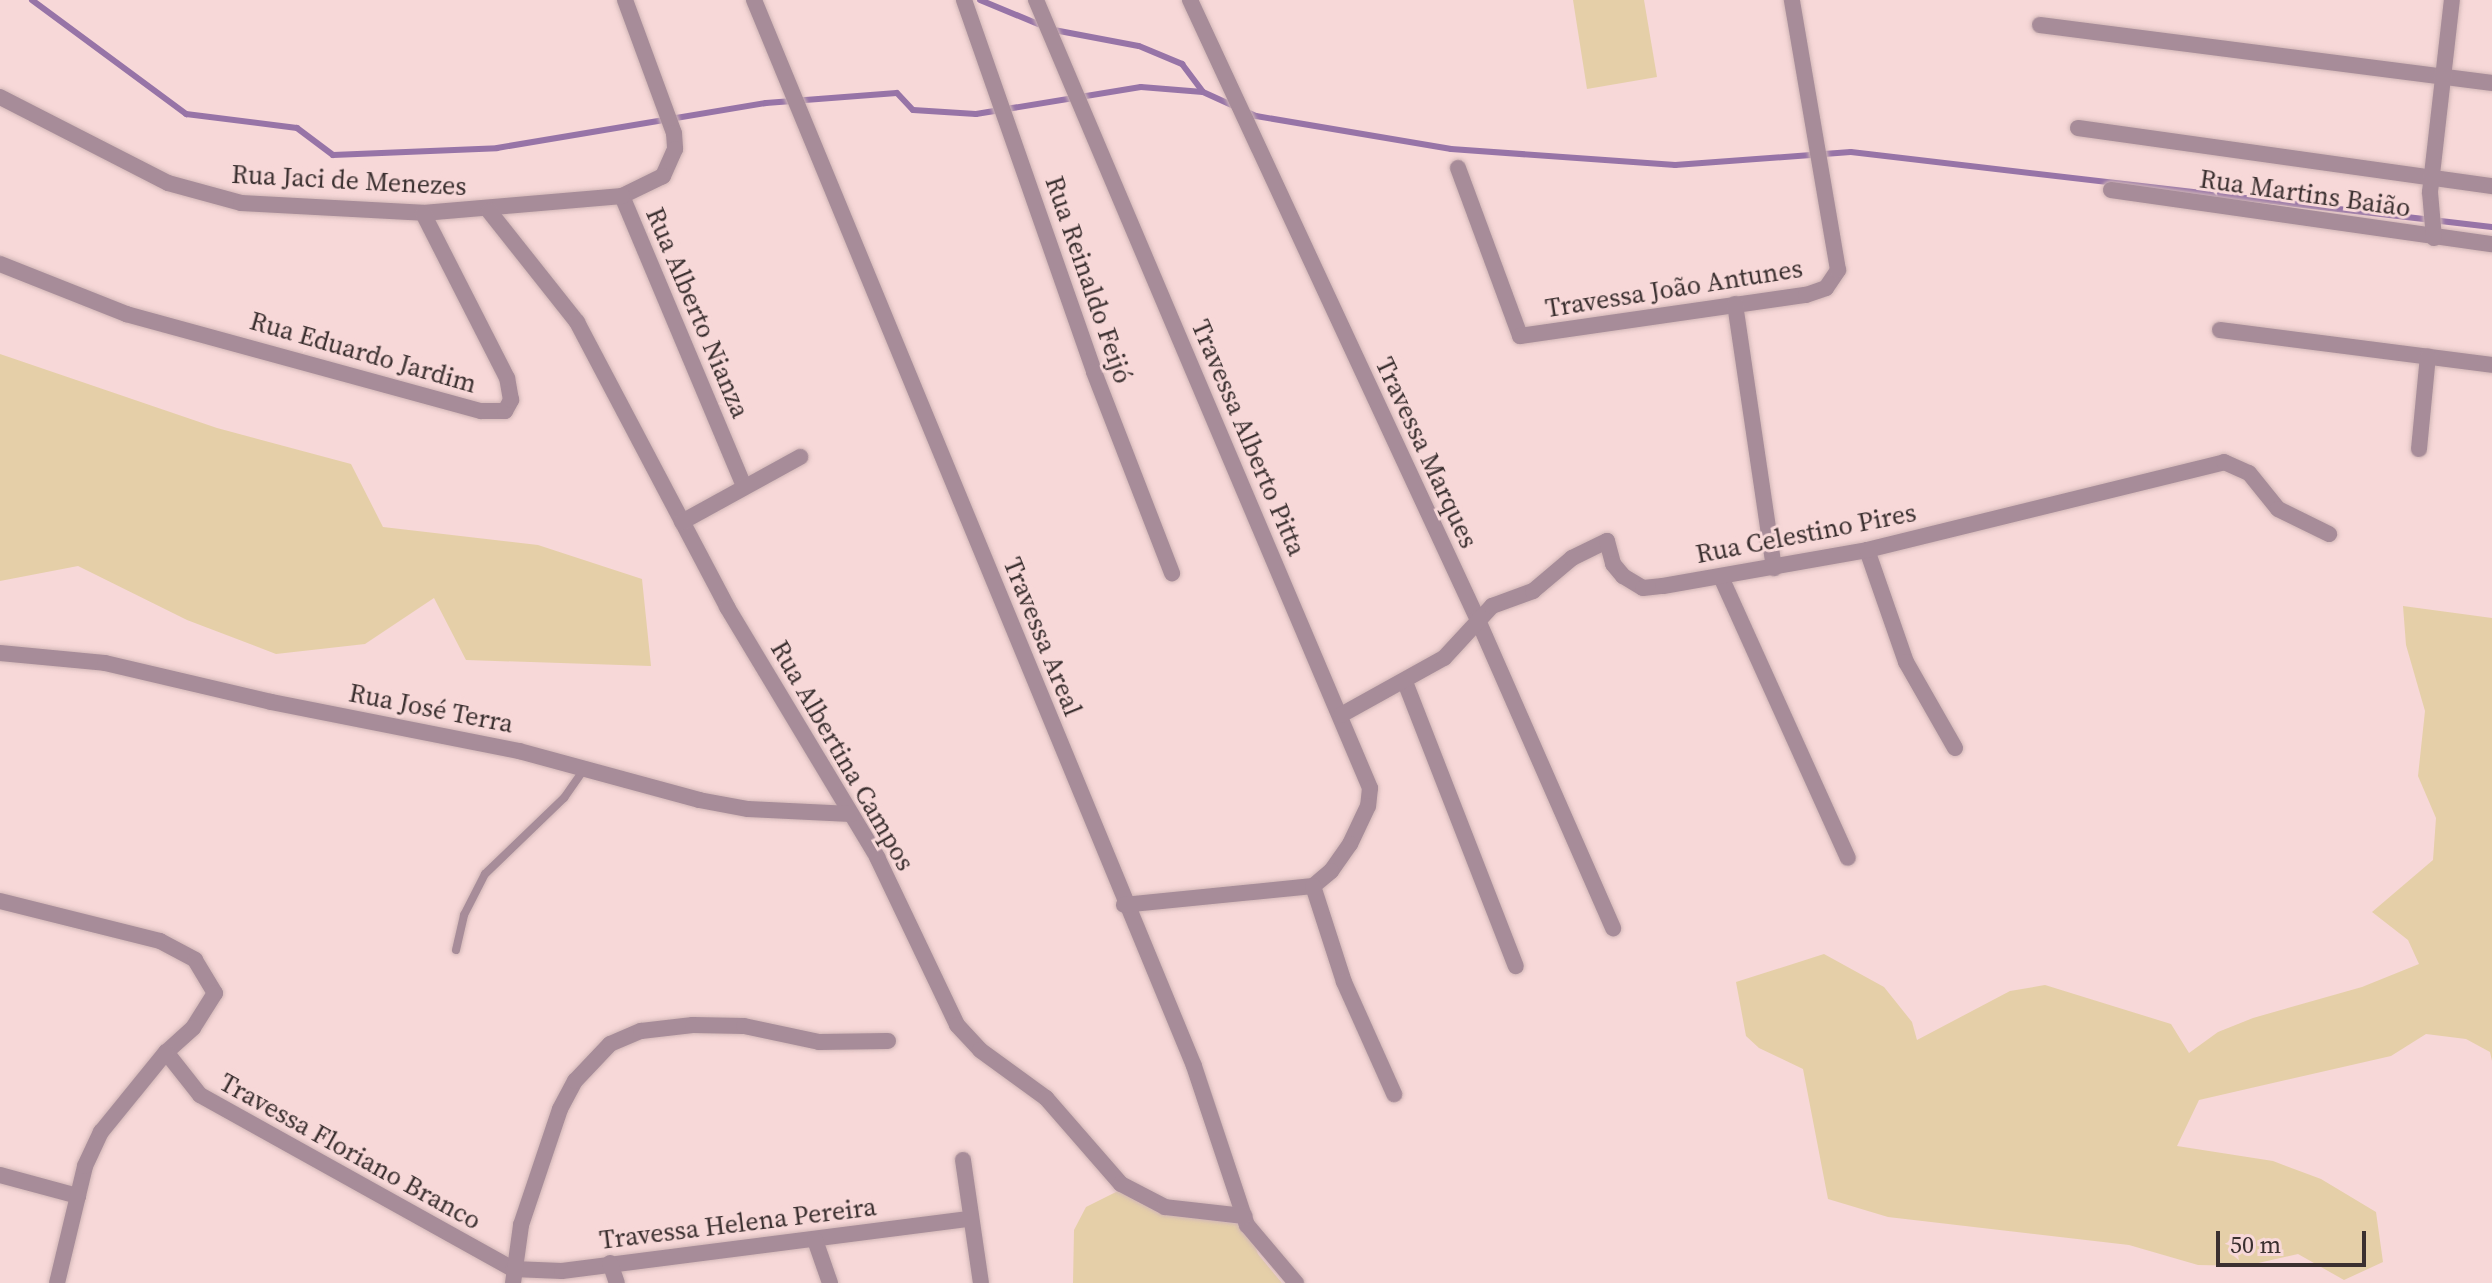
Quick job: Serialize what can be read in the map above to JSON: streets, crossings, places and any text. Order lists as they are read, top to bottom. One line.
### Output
{"streets":{"street":["Rua Jaci de Menezes","Rua Martins Baião","Rua Reinaldo Feijó","Travessa João Antunes","Rua Alberto Nianza","Rua Eduardo Jardim","Travessa Alberto Pitta","Travessa Marques","Rua Celestino Pires","Travessa Areal","Rua José Terra","Rua Albertina Campos","Travessa Floriano Branco","Travessa Helena Pereira"]},"crossings":[["Rua Jaci de Menezes","Rua Alberto Nianza"],["Rua Jaci de Menezes","Rua Eduardo Jardim"],["Rua Jaci de Menezes","Rua Albertina Campos"],["Travessa Alberto Pitta","Rua Celestino Pires"],["Travessa Marques","Rua Celestino Pires"],["Travessa Areal","Rua Albertina Campos"],["Rua José Terra","Rua Albertina Campos"],["Travessa Floriano Branco","Travessa Helena Pereira"]],"scale_bar":"50 m"}
